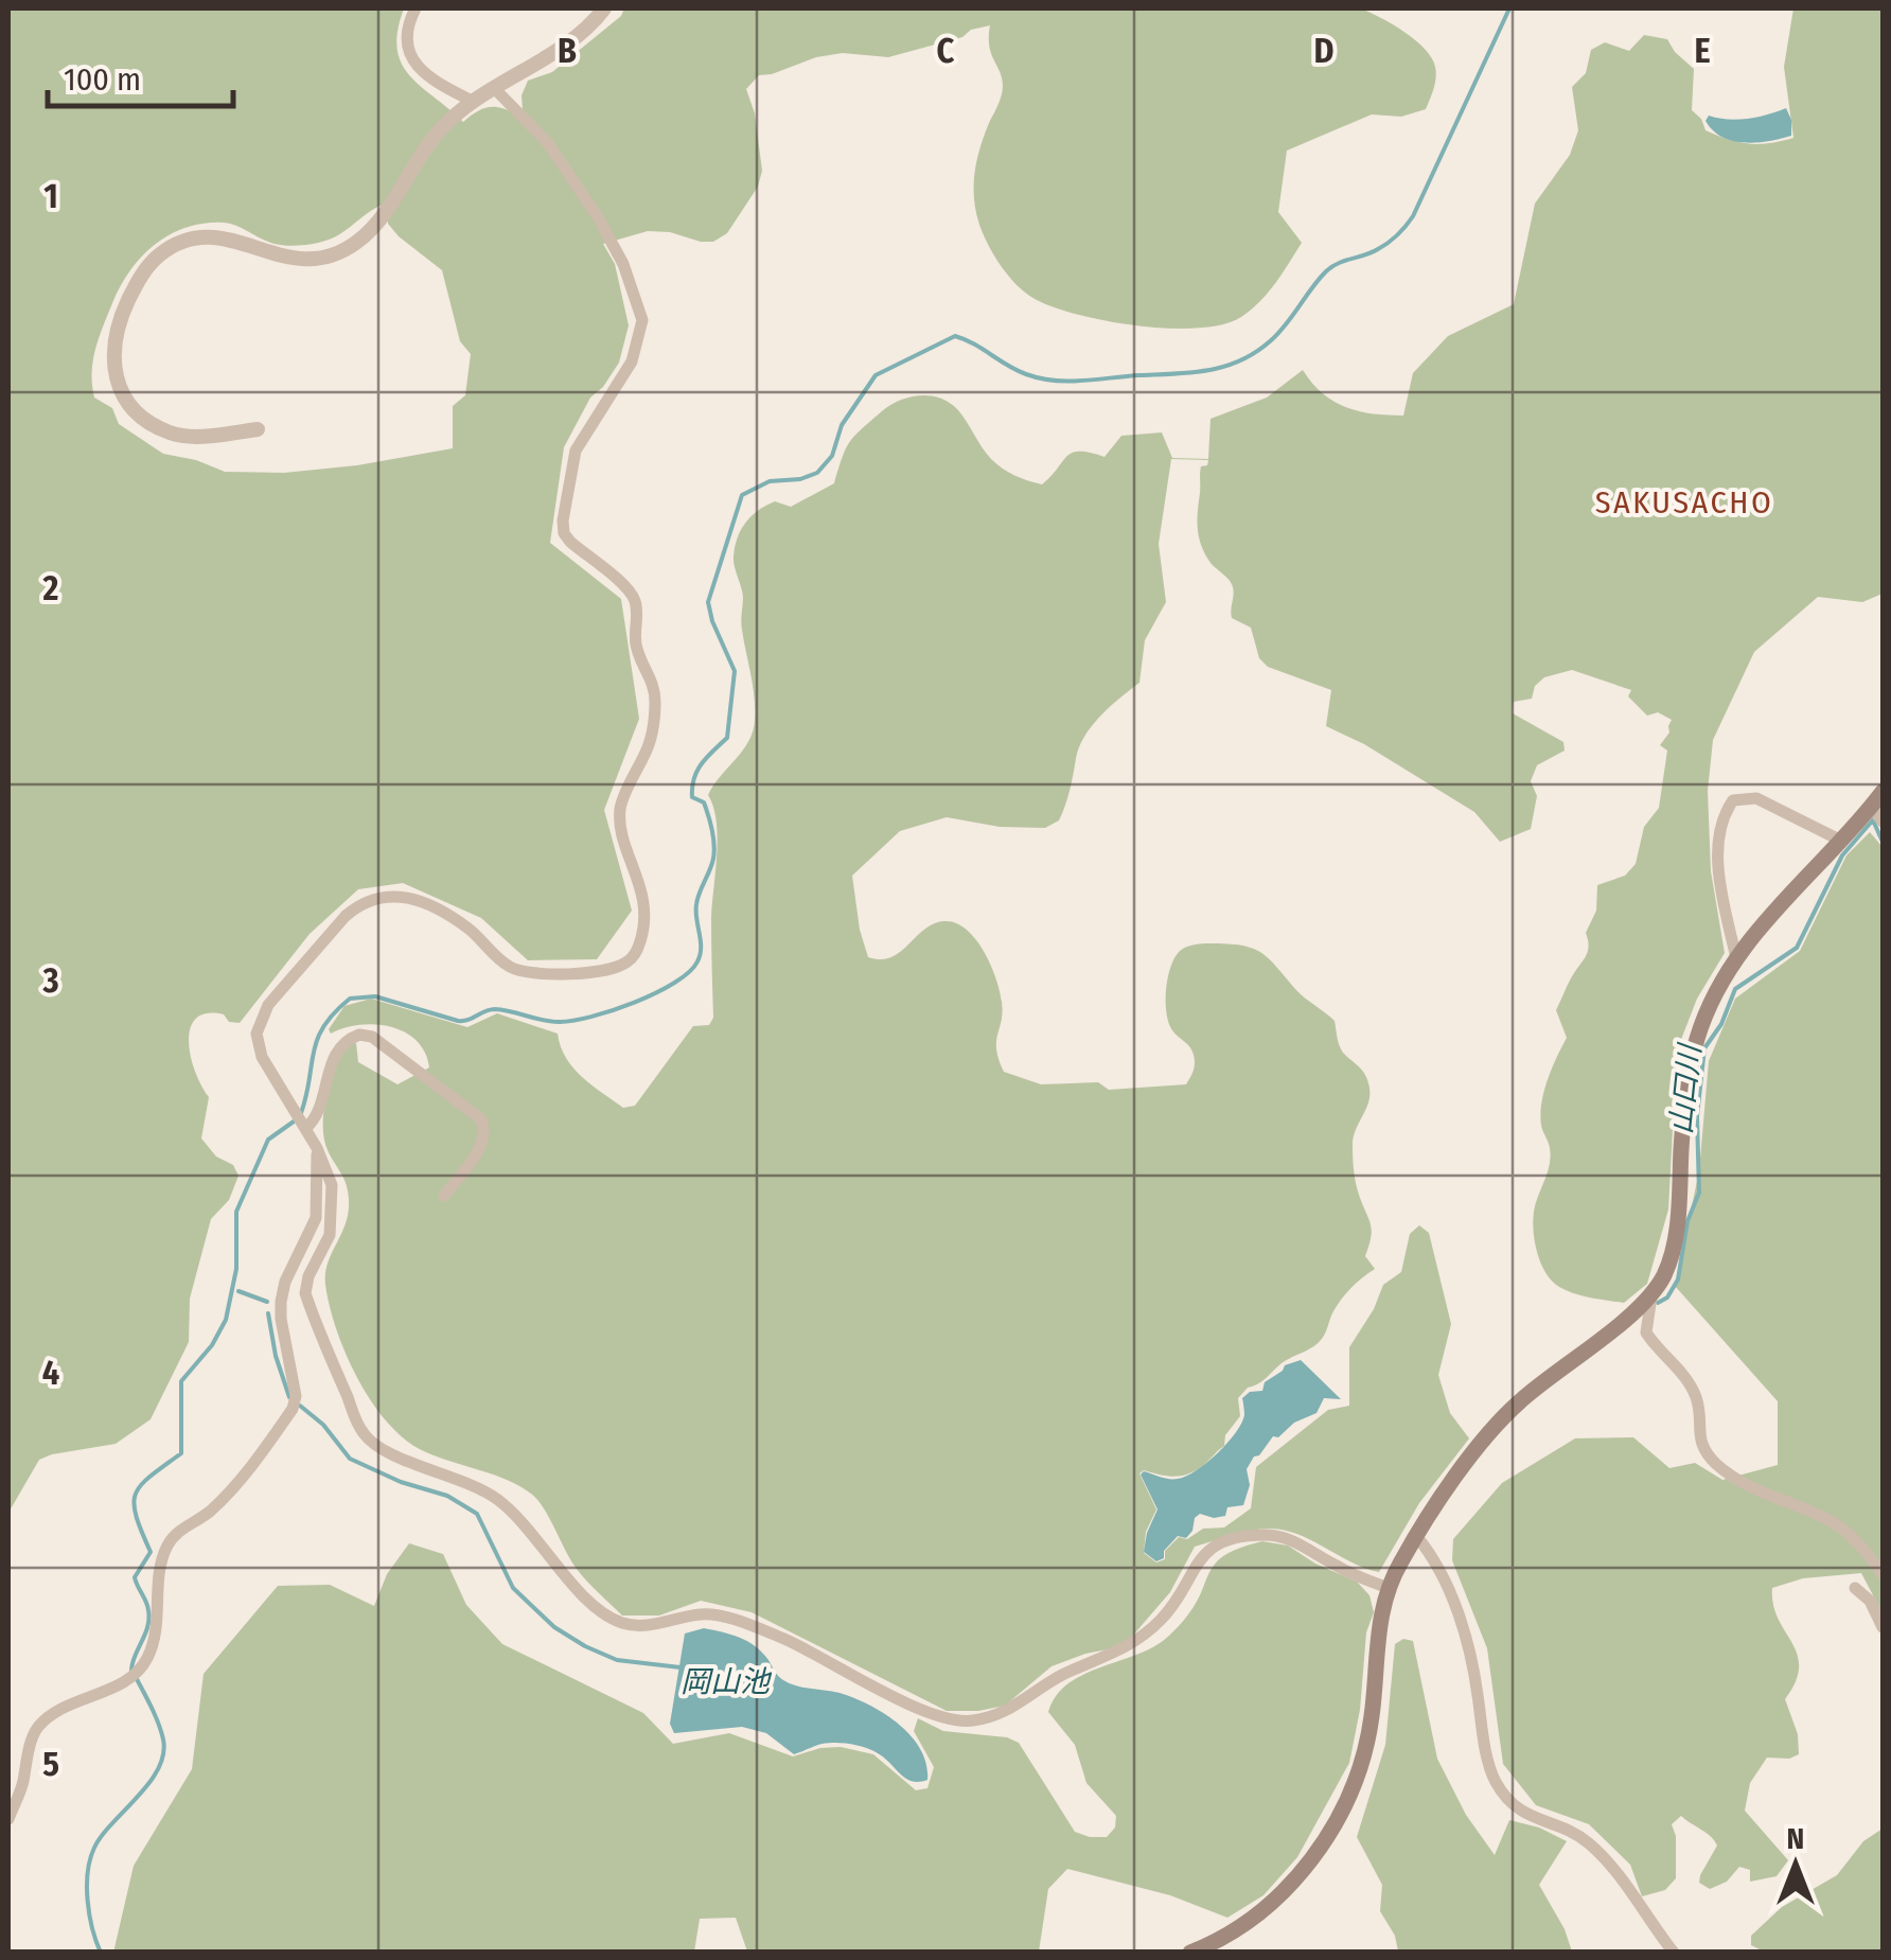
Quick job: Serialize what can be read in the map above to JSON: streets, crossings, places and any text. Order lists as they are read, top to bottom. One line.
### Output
{"districts":["SAKUSACHO"],"water":["山口川","岡山池"],"scale_bar":"100 m","north":"top","grid":{"columns":["B","C","D","E"],"rows":["1","2","3","4","5"]}}
